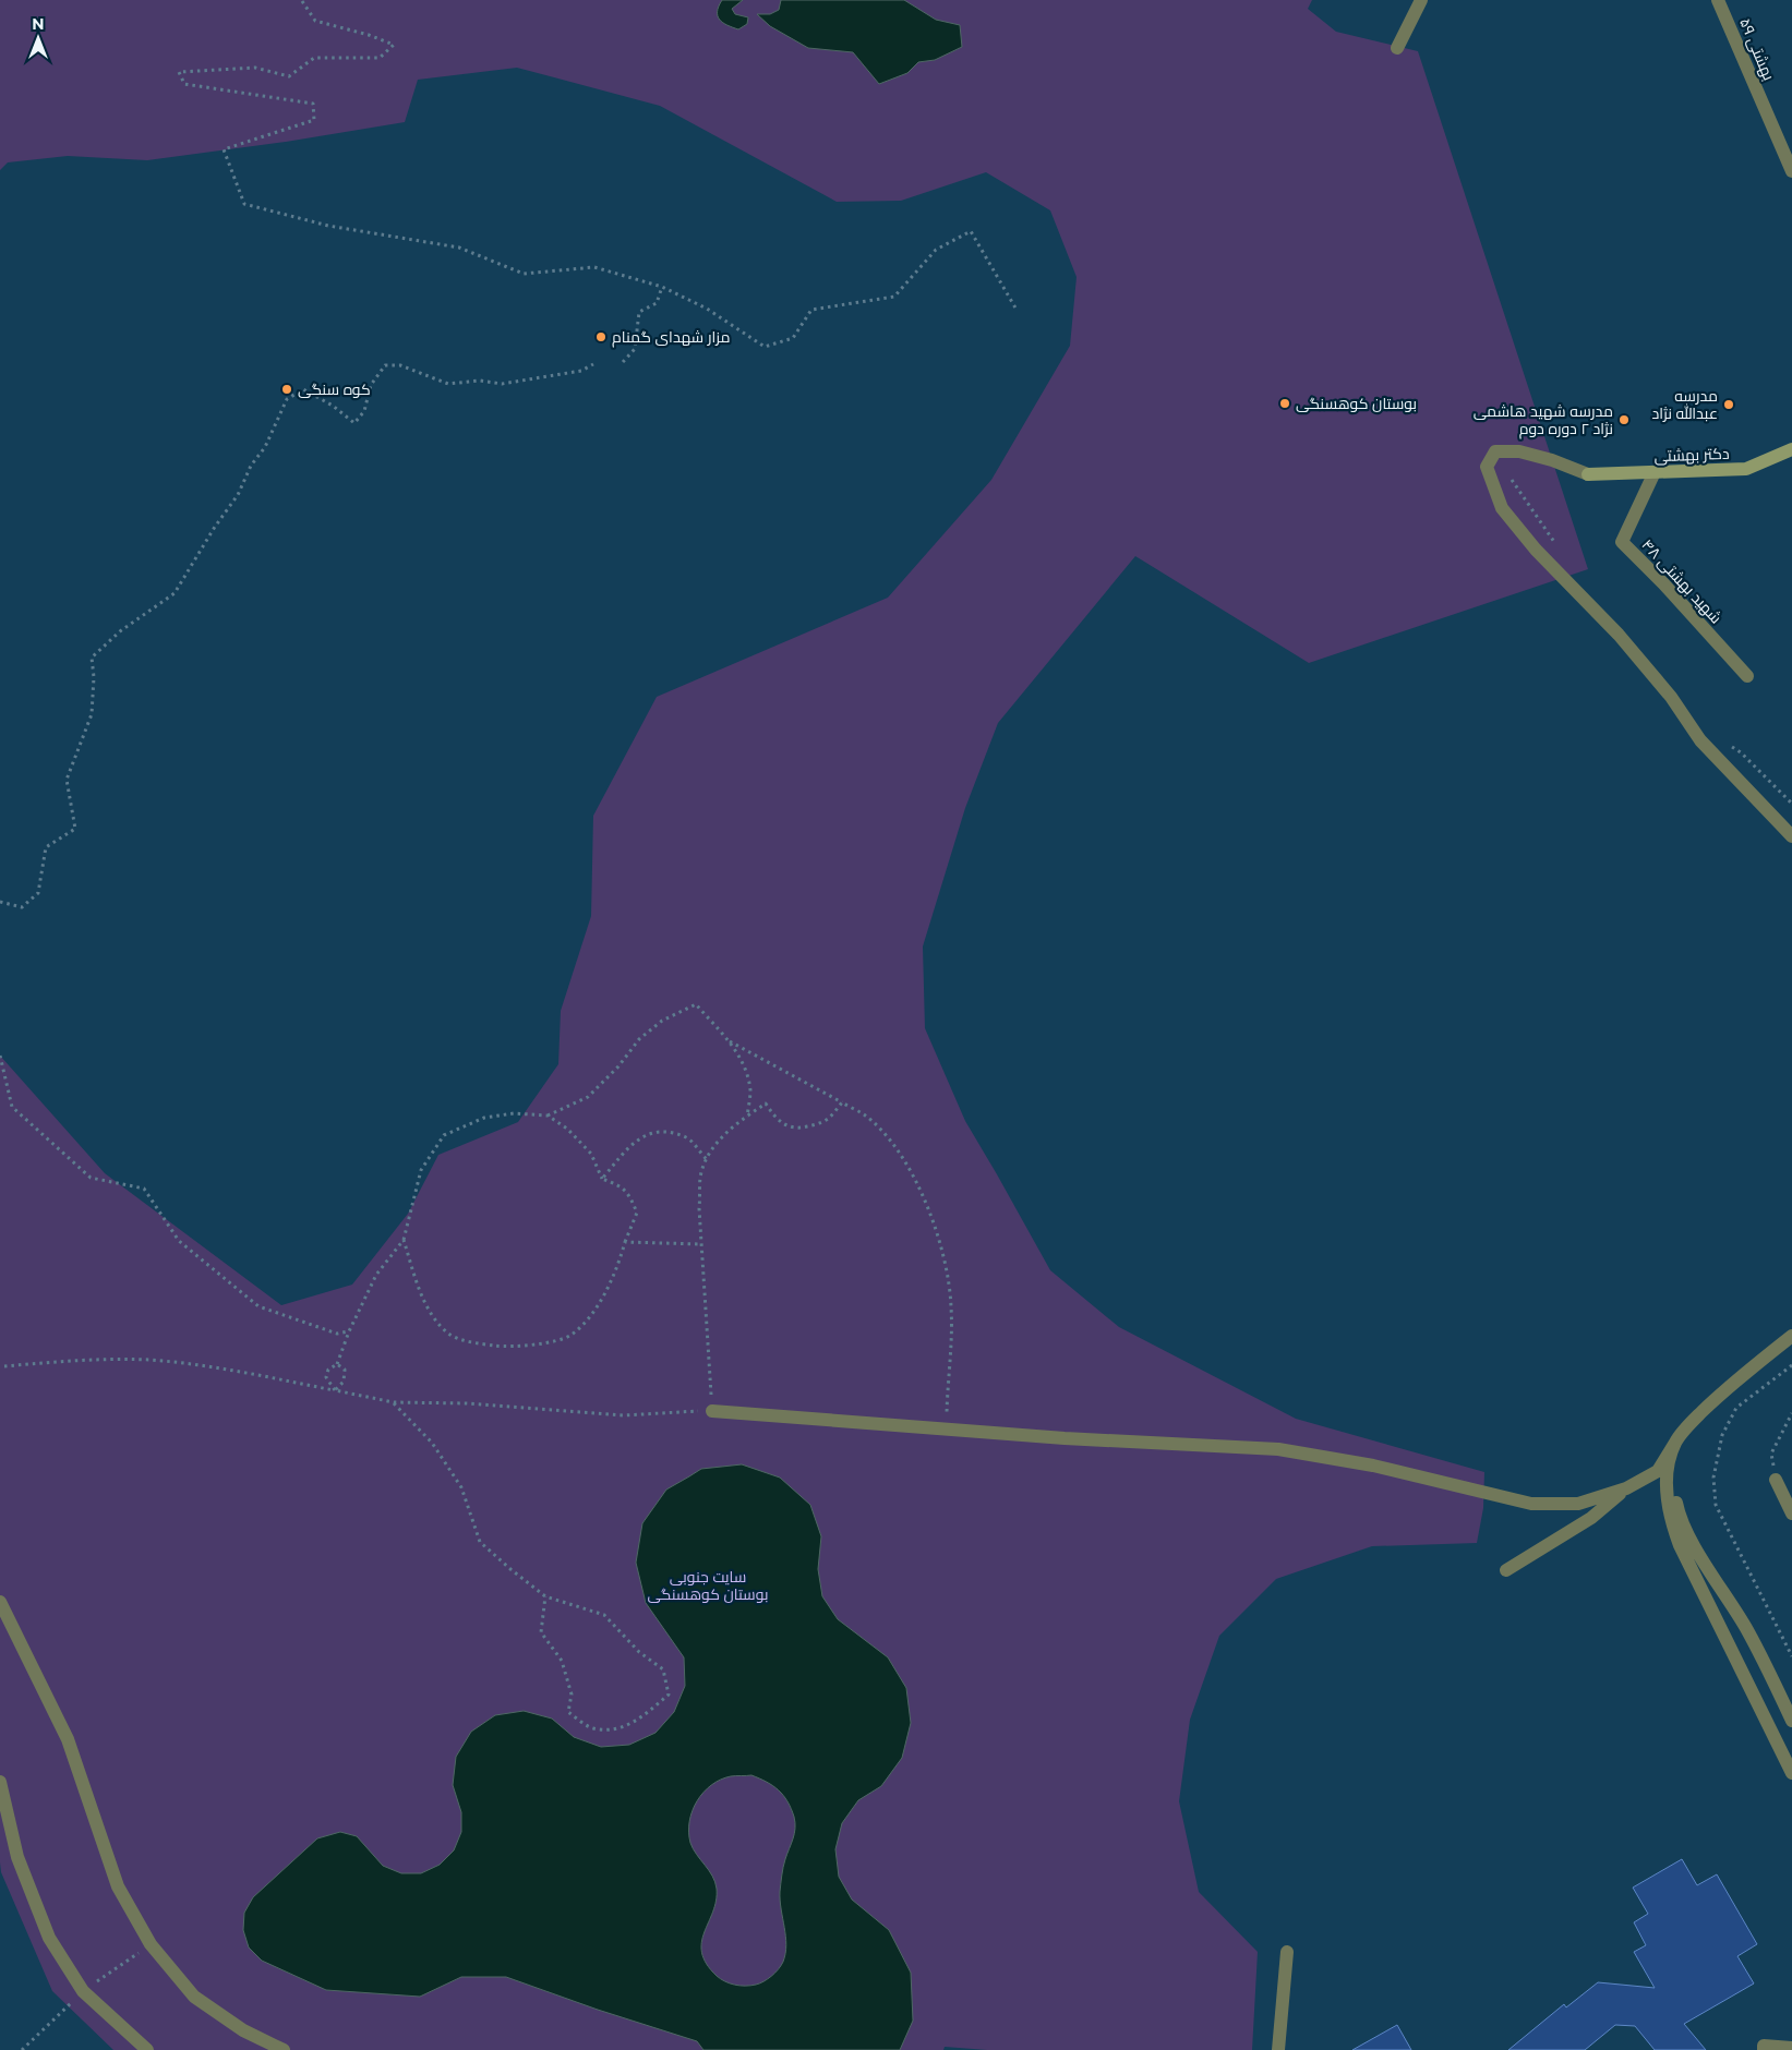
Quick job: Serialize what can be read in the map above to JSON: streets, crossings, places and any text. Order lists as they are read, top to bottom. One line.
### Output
{"streets":{"street":["بهشتی ۵۹","دکتر بهشتی","شهید بهشتی ۴۸"]},"crossings":[["دکتر بهشتی","شهید بهشتی ۴۸"]],"parks":["سایت جنوبی بوستان کوهسنگی"],"places":["مزار شهدای گمنام","کوه سنگی","بوستان کوهسنگی","مدرسه عبدالله نژاد","مدرسه شهید هاشمی نژاد ۲ دوره دوم"],"north":"top"}
